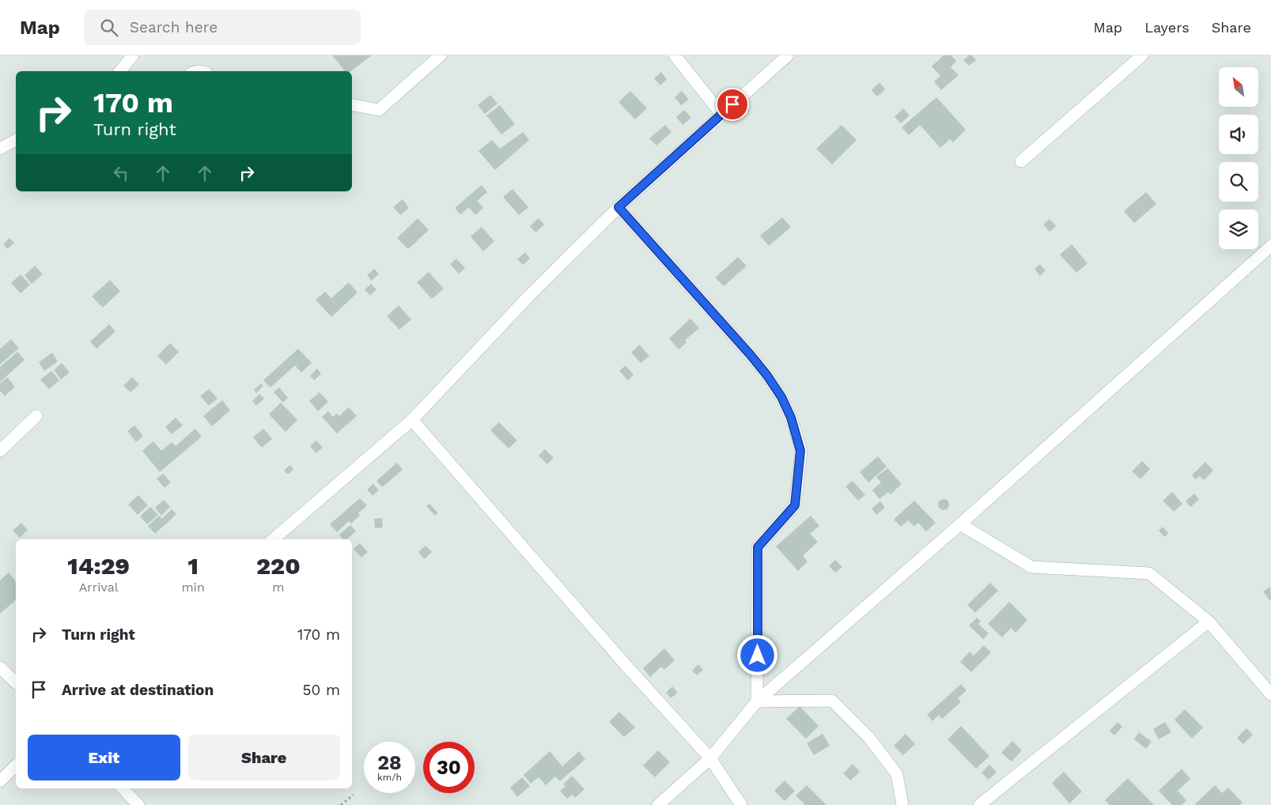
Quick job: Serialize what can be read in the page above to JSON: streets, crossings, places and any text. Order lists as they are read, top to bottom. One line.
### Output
{"north":"top left","page":{"header":"Map","search":"Search here","nav":["Map","Layers","Share"],"turn":["170 m","Turn right"],"eta":["14:29","Arrival","1","min","220","m"],"list":[{"name":"Turn right","value":"170 m"},{"name":"Arrive at destination","value":"50 m"}],"buttons":["Exit","Share"],"speed":"28 km/h","limit":"30"}}
